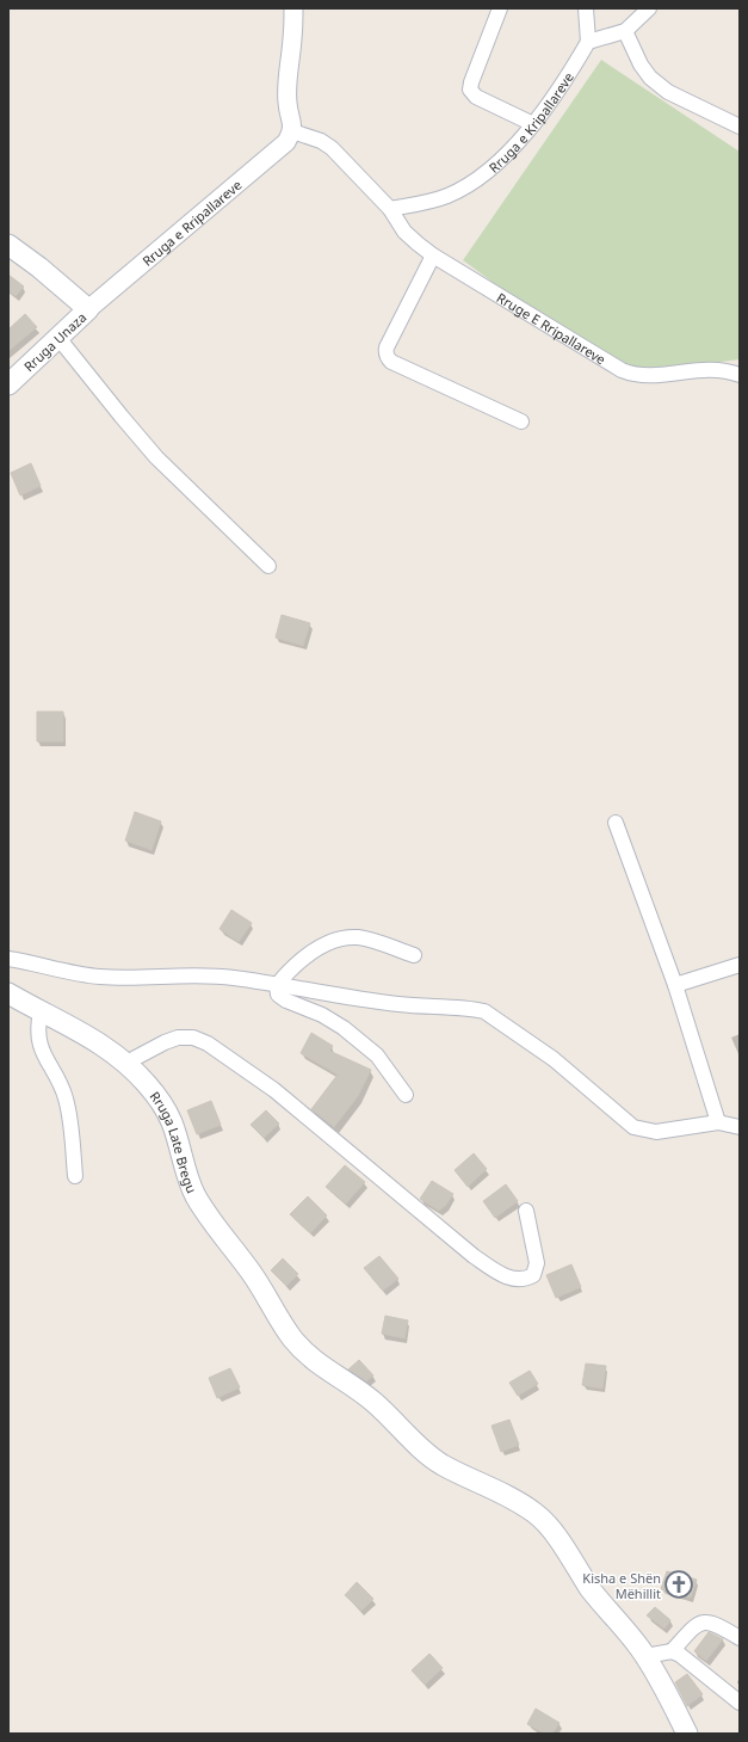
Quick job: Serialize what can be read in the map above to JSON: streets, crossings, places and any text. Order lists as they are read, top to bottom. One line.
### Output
{"streets":{"main road":["Rruga Unaza","Rruga Late Bregu"],"street":["Rruga e Kripallareve","Rruga e Rripallareve","Rruge E Rripallareve"]},"crossings":[["Rruga e Kripallareve","Rruge E Rripallareve"],["Rruga e Rripallareve","Rruga Unaza"]],"places":{"church":["Kisha e Shën Mëhillit"]}}
